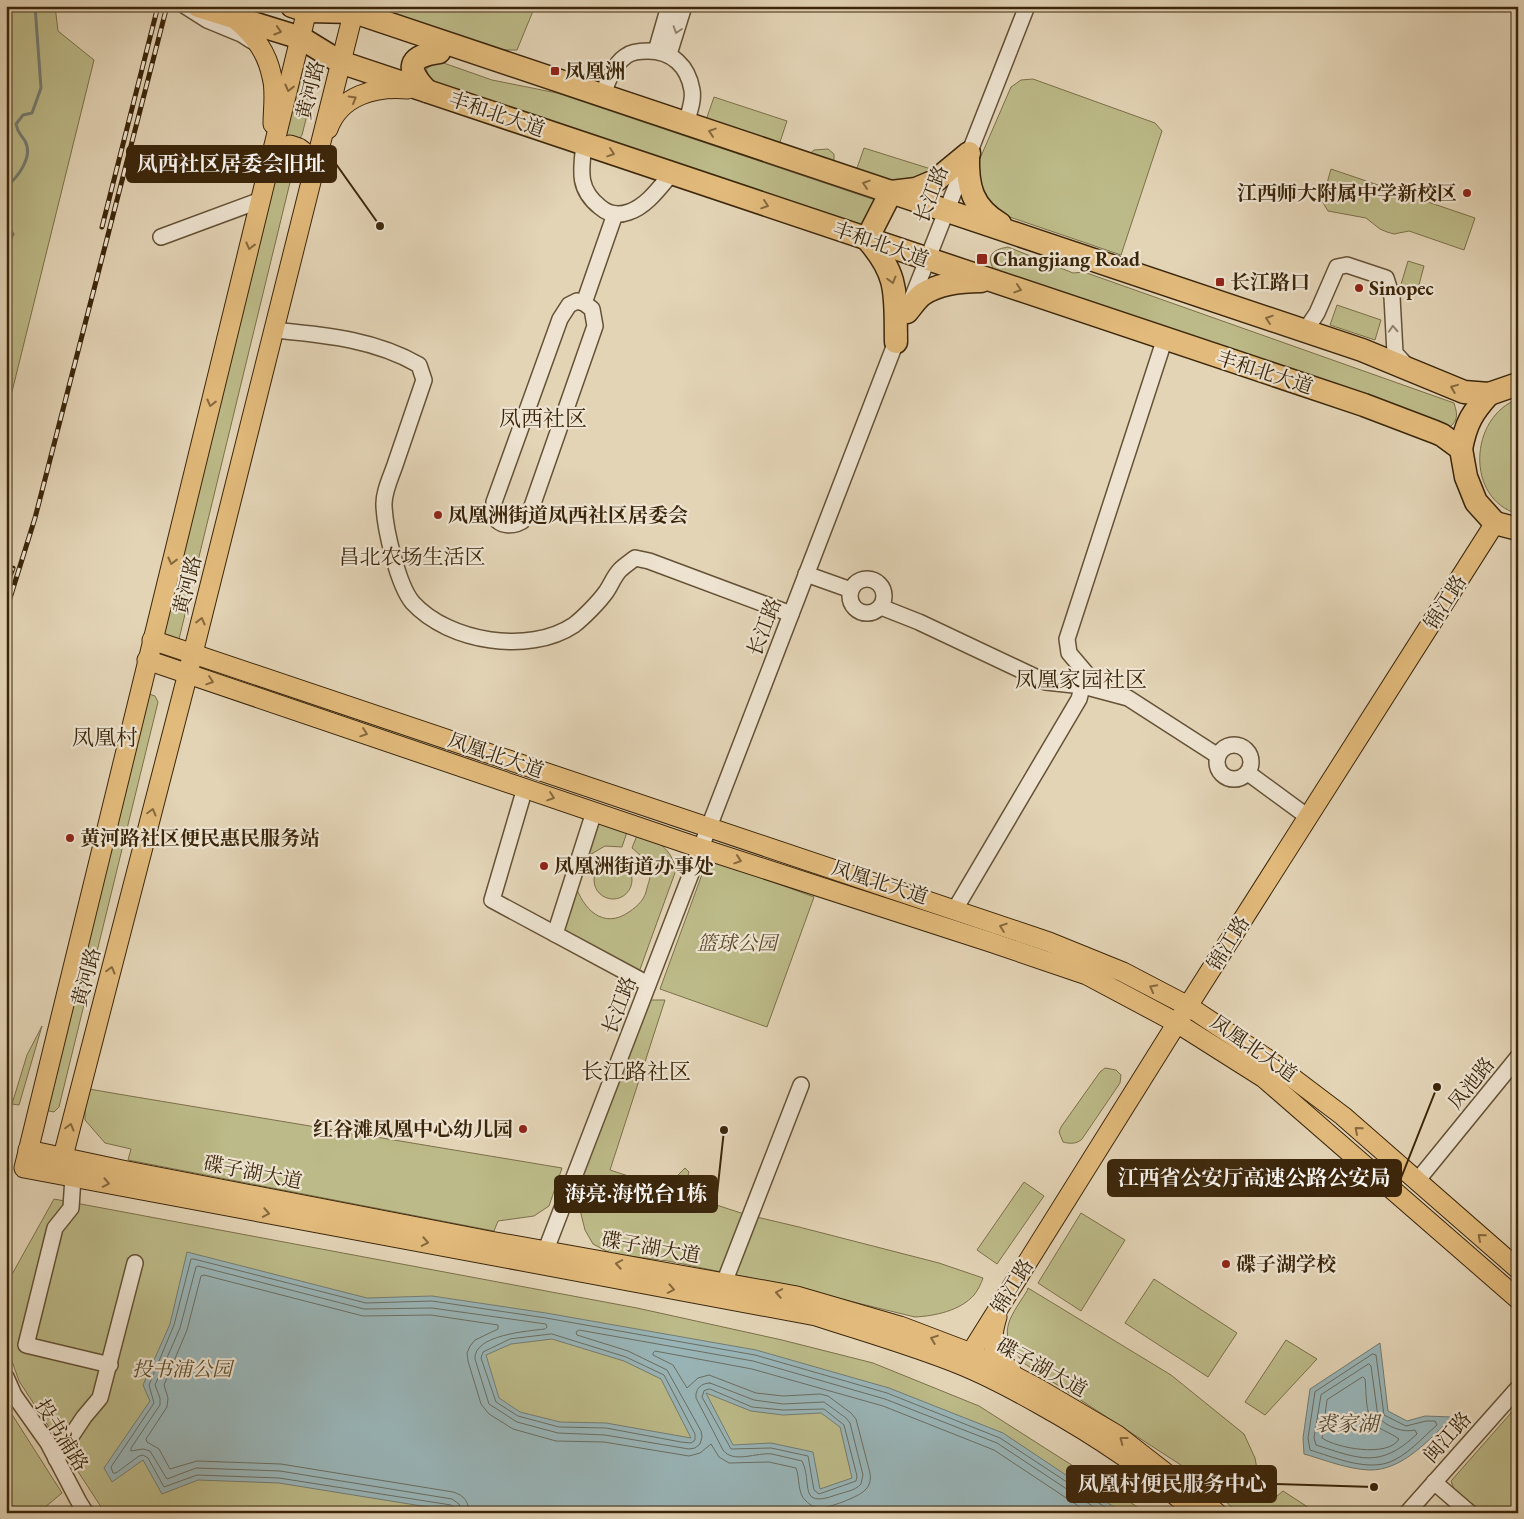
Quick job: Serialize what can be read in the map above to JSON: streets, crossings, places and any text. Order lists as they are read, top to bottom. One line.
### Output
{"streets":{"highway":["丰和北大道"],"main road":["黄河路","锦江路","凤凰北大道","碟子湖大道"],"street":["长江路","凤池路","投书浦路","闽江路"]},"crossings":[["黄河路","丰和北大道"],["黄河路","凤凰北大道"],["黄河路","碟子湖大道"],["丰和北大道","长江路"],["长江路","凤凰北大道"],["长江路","碟子湖大道"],["锦江路","凤凰北大道"],["锦江路","碟子湖大道"],["凤凰北大道","凤池路"]],"districts":["凤西社区","昌北农场生活区","凤凰家园社区","凤凰村","长江路社区"],"water":["裘家湖"],"parks":["篮球公园","投书浦公园"],"places":{"transit":["凤凰洲","Changjiang Road","长江路口"],"other":["江西师大附属中学新校区","凤西社区居委会旧址","Sinopec","凤凰洲街道凤西社区居委会","黄河路社区便民惠民服务站","凤凰洲街道办事处","江西省公安厅高速公路公安局","红谷滩凤凰中心幼儿园","海亮·海悦台1栋","碟子湖学校","凤凰村便民服务中心"]}}
